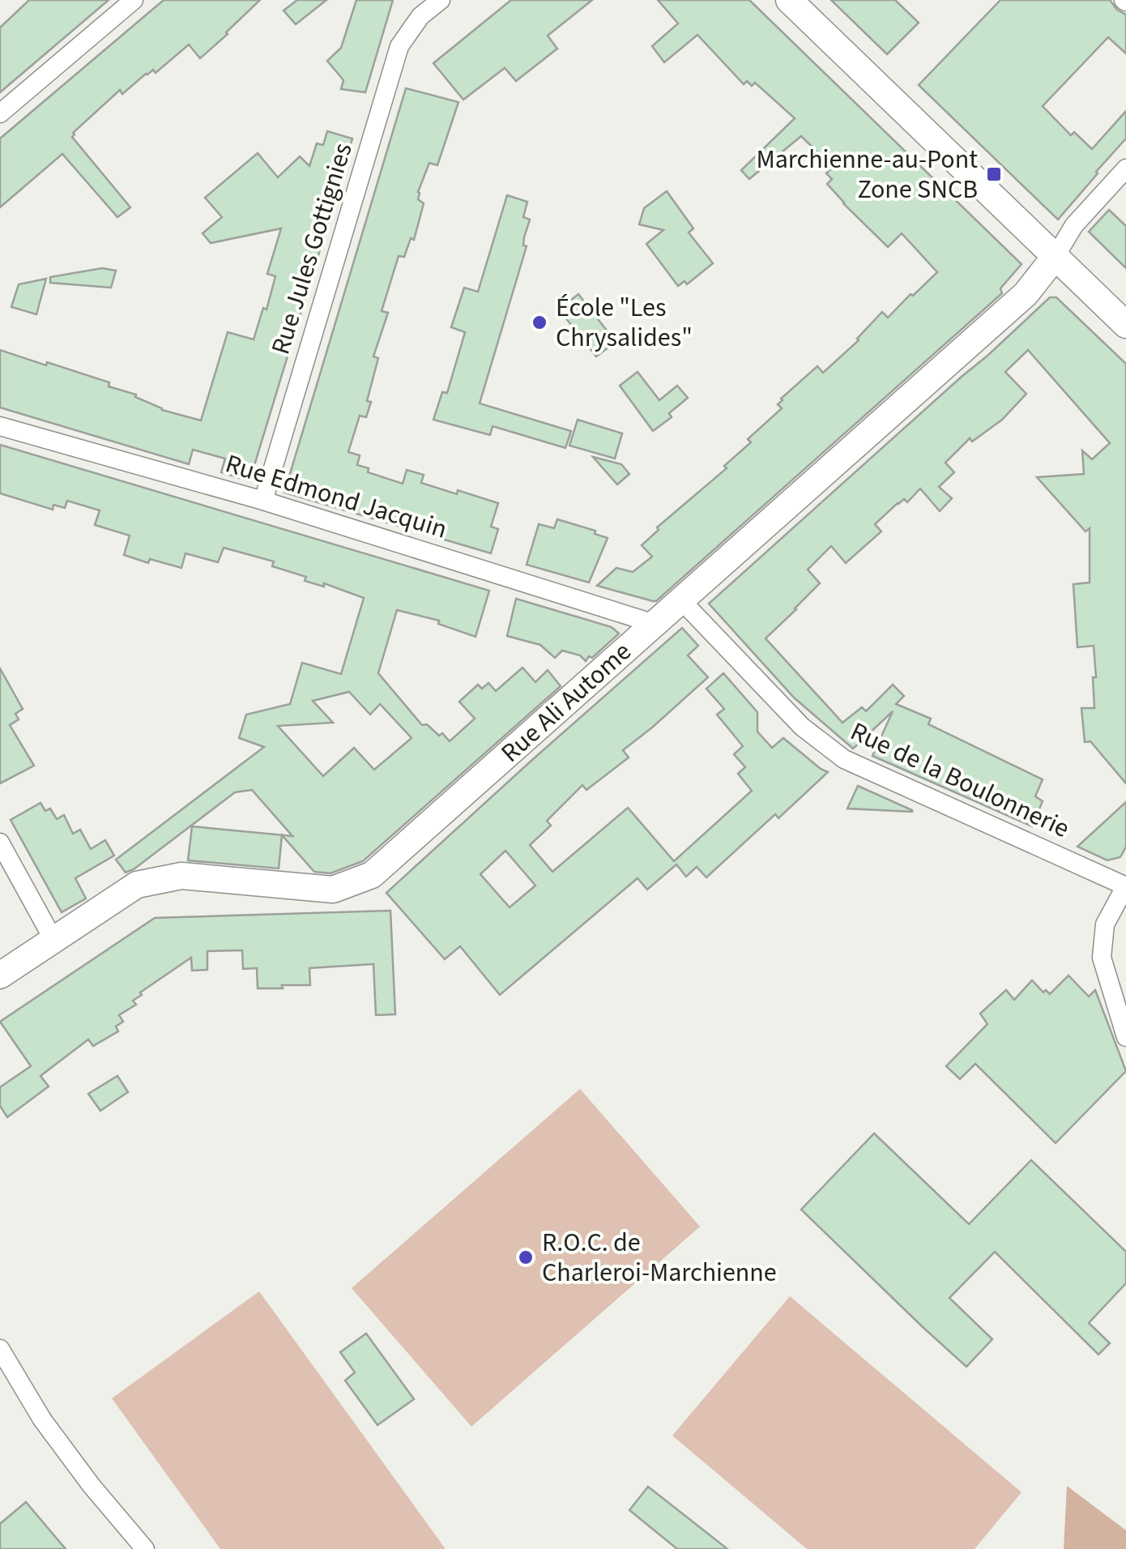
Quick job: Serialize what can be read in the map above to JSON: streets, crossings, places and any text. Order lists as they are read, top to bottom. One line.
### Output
{"streets":{"street":["Rue Jules Gottignies","Rue Edmond Jacquin","Rue Ali Autome","Rue de la Boulonnerie"]},"crossings":[["Rue Jules Gottignies","Rue Edmond Jacquin"],["Rue Edmond Jacquin","Rue Ali Autome"],["Rue Ali Autome","Rue de la Boulonnerie"]],"places":{"transit":["Marchienne-au-Pont Zone SNCB"],"other":["École \"Les Chrysalides\"","R.O.C. de Charleroi-Marchienne"]}}
